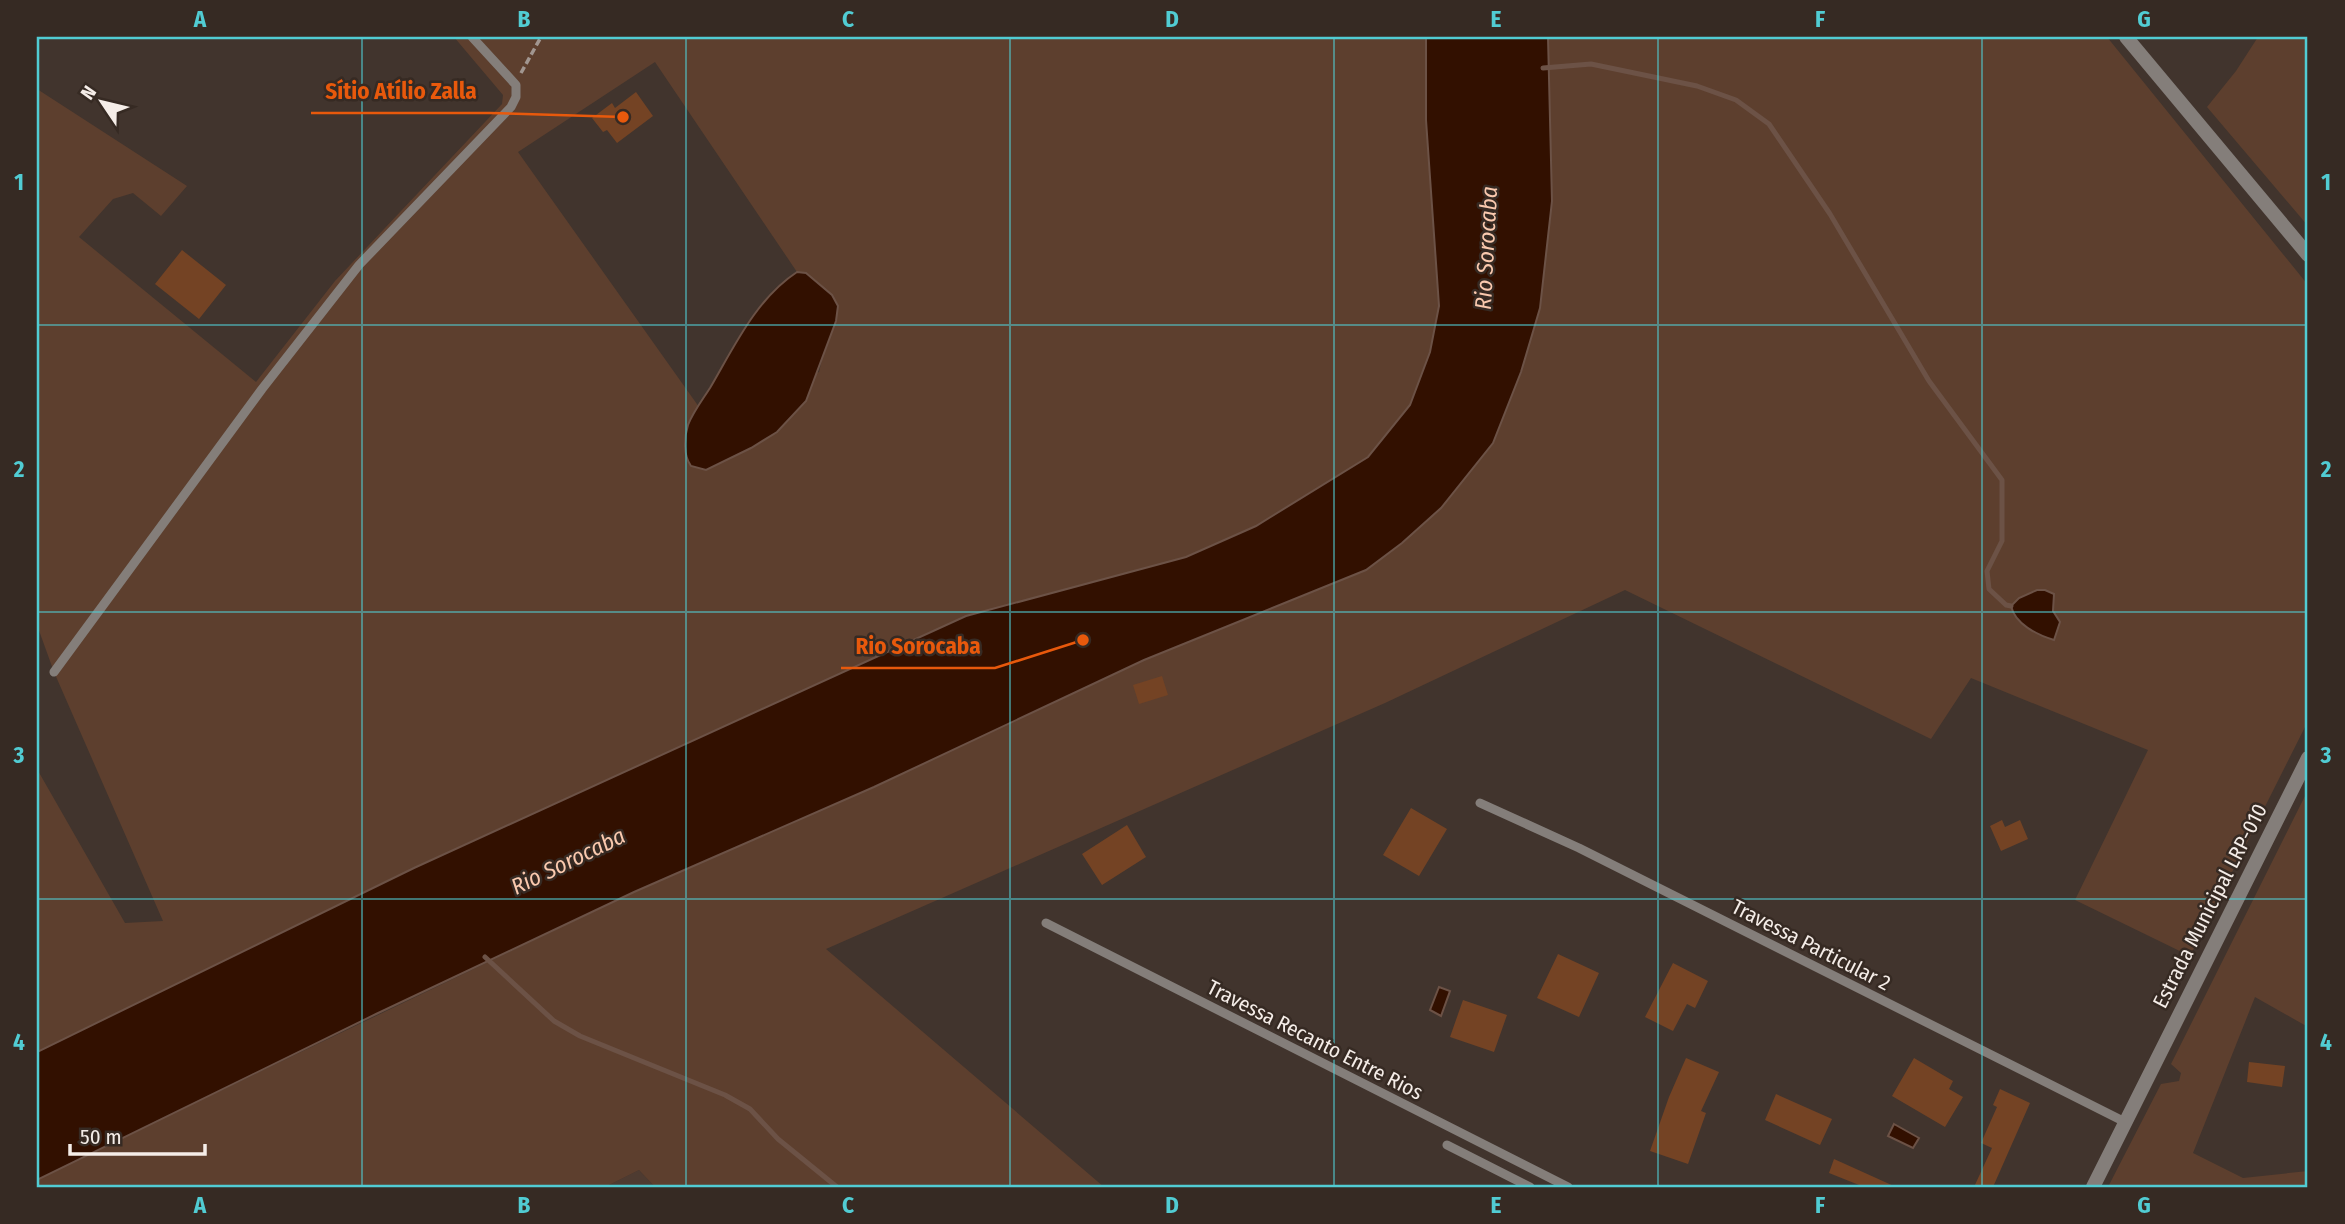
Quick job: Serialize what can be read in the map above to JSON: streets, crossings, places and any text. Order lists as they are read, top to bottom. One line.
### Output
{"streets":{"street":["Estrada Municipal LRP-010"],"lane":["Travessa Particular 2","Travessa Recanto Entre Rios"]},"crossings":[["Estrada Municipal LRP-010","Travessa Particular 2"]],"water":["Rio Sorocaba"],"places":["Sítio Atílio Zalla","Rio Sorocaba"],"scale_bar":"50 m","north":"top left","grid":{"columns":["A","B","C","D","E","F","G"],"rows":["1","2","3","4"]}}
